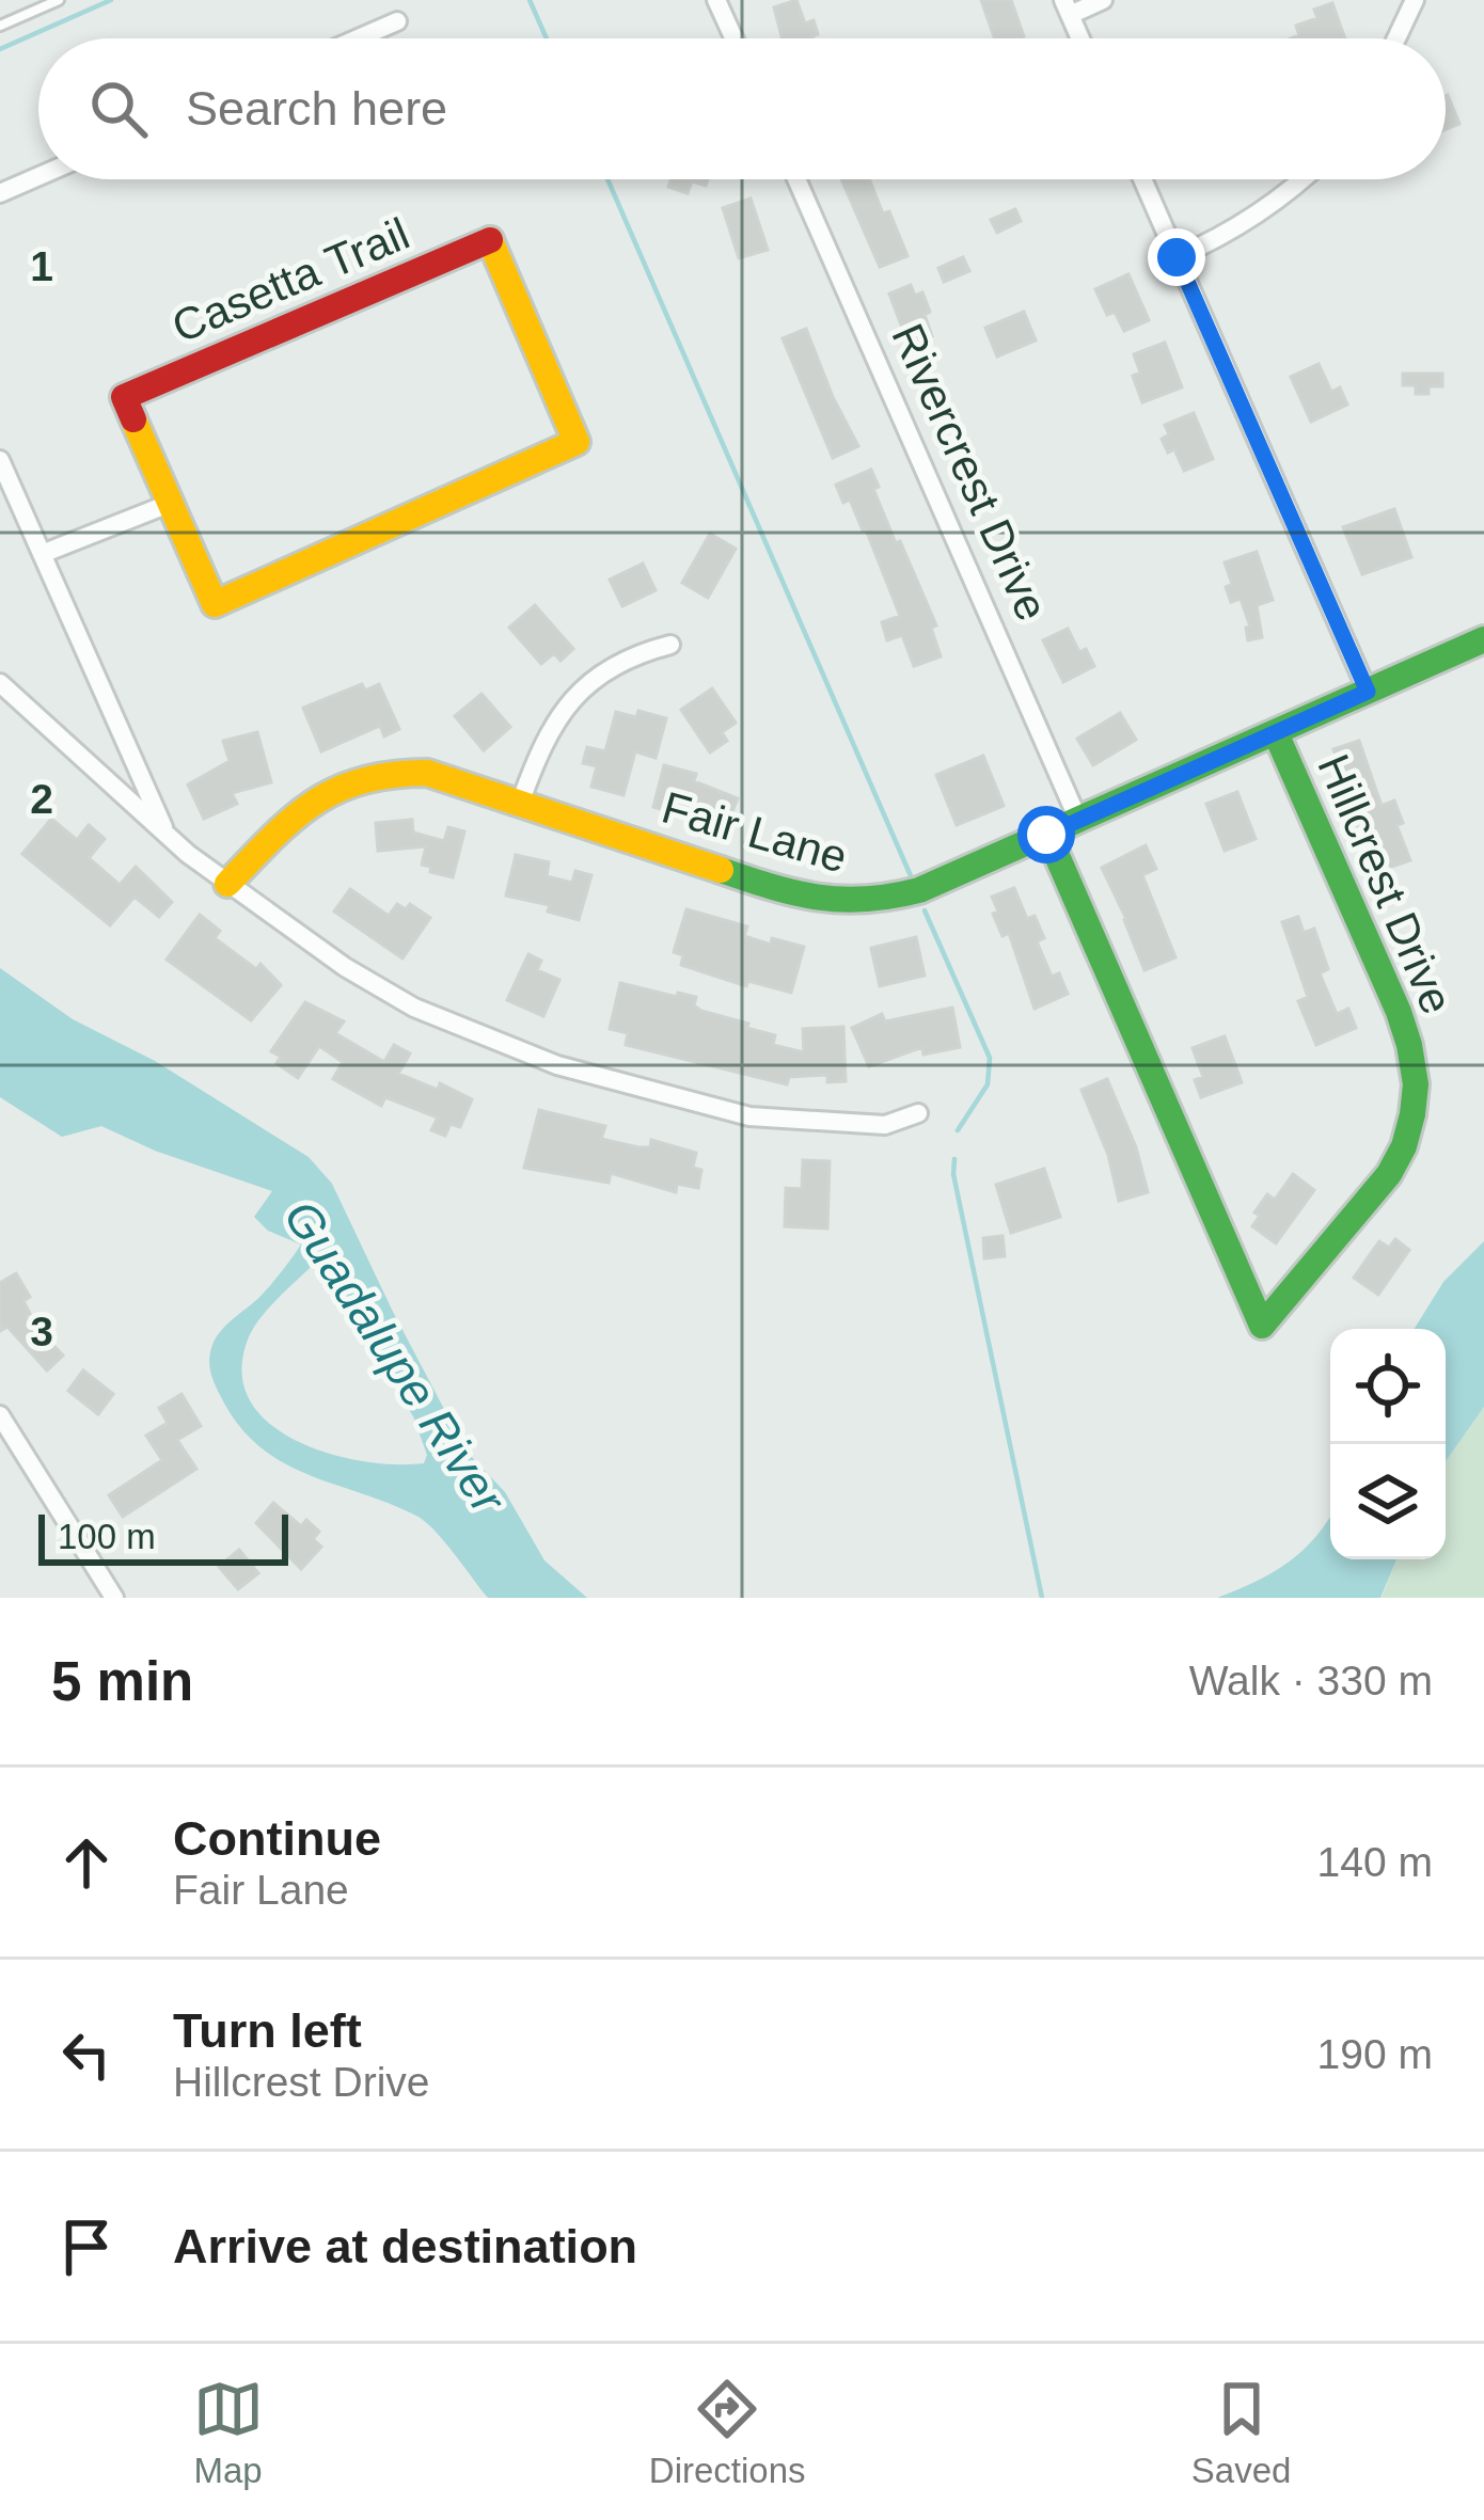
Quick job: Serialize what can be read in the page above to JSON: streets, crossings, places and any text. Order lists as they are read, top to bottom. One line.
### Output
{"streets":{"street":["Casetta Trail","Rivercrest Drive","Fair Lane","Hillcrest Drive"]},"crossings":[["Rivercrest Drive","Fair Lane"],["Fair Lane","Hillcrest Drive"]],"water":["Guadalupe River"],"scale_bar":"100 m","page":{"search":"Search here","scale":"100 m","heading":["5 min","Walk · 330 m"],"list":[["Continue","Fair Lane","140 m"],["Turn left","Hillcrest Drive","190 m"],"Arrive at destination"],"nav":["Map","Directions","Saved"]},"grid":{"rows":["1","2","3"]}}
